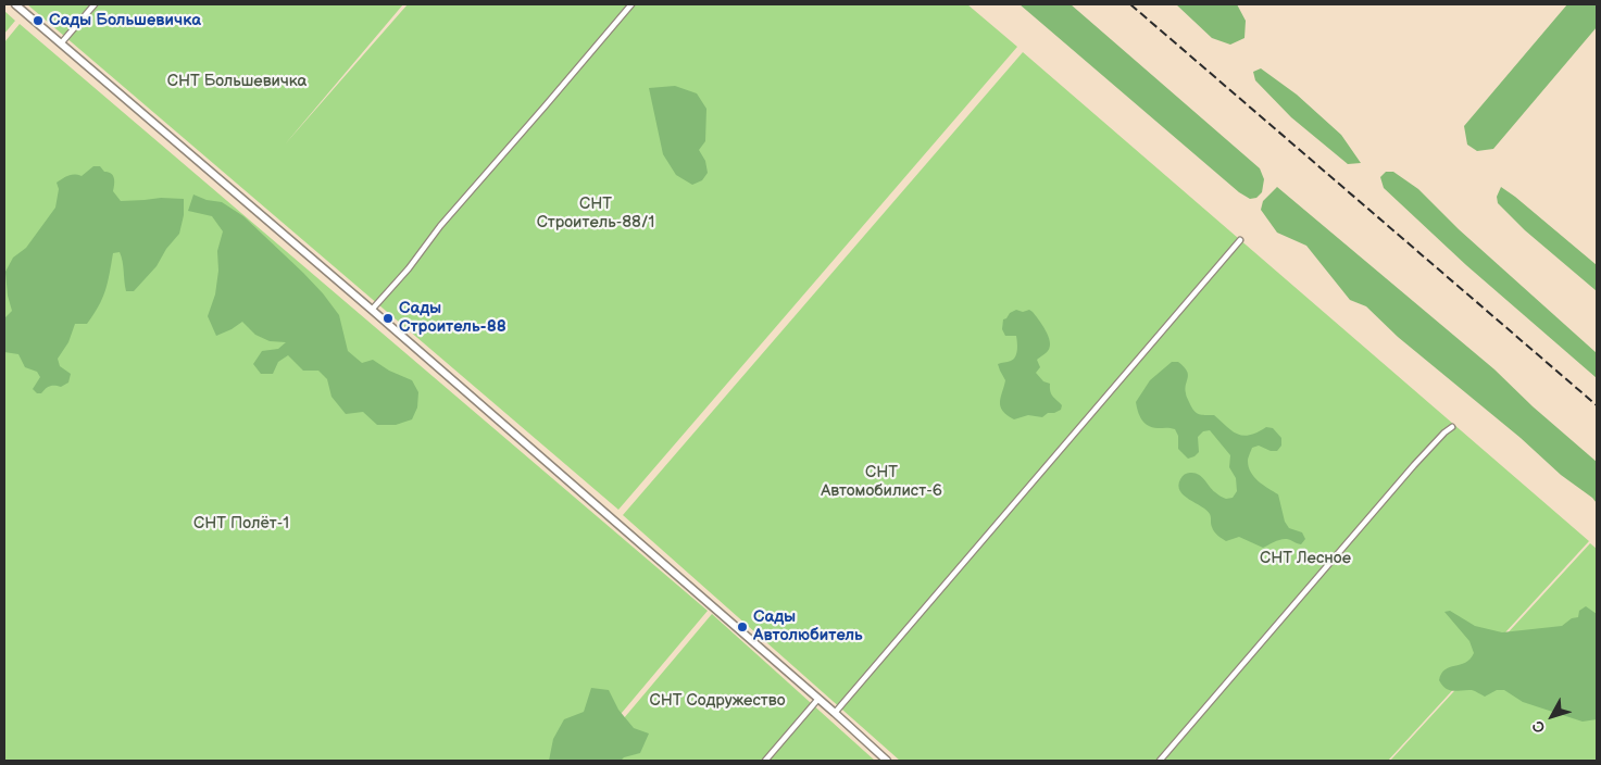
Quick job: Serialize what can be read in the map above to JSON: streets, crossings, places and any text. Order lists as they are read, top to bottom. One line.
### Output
{"parks":["СНТ Большевичка","СНТ Строитель-88/1","СНТ Автомобилист-6","СНТ Полёт-1","СНТ Лесное","СНТ Содружество"],"places":["Сады Большевичка","Сады Строитель-88","Сады Автолюбитель"],"north":"bottom left"}
